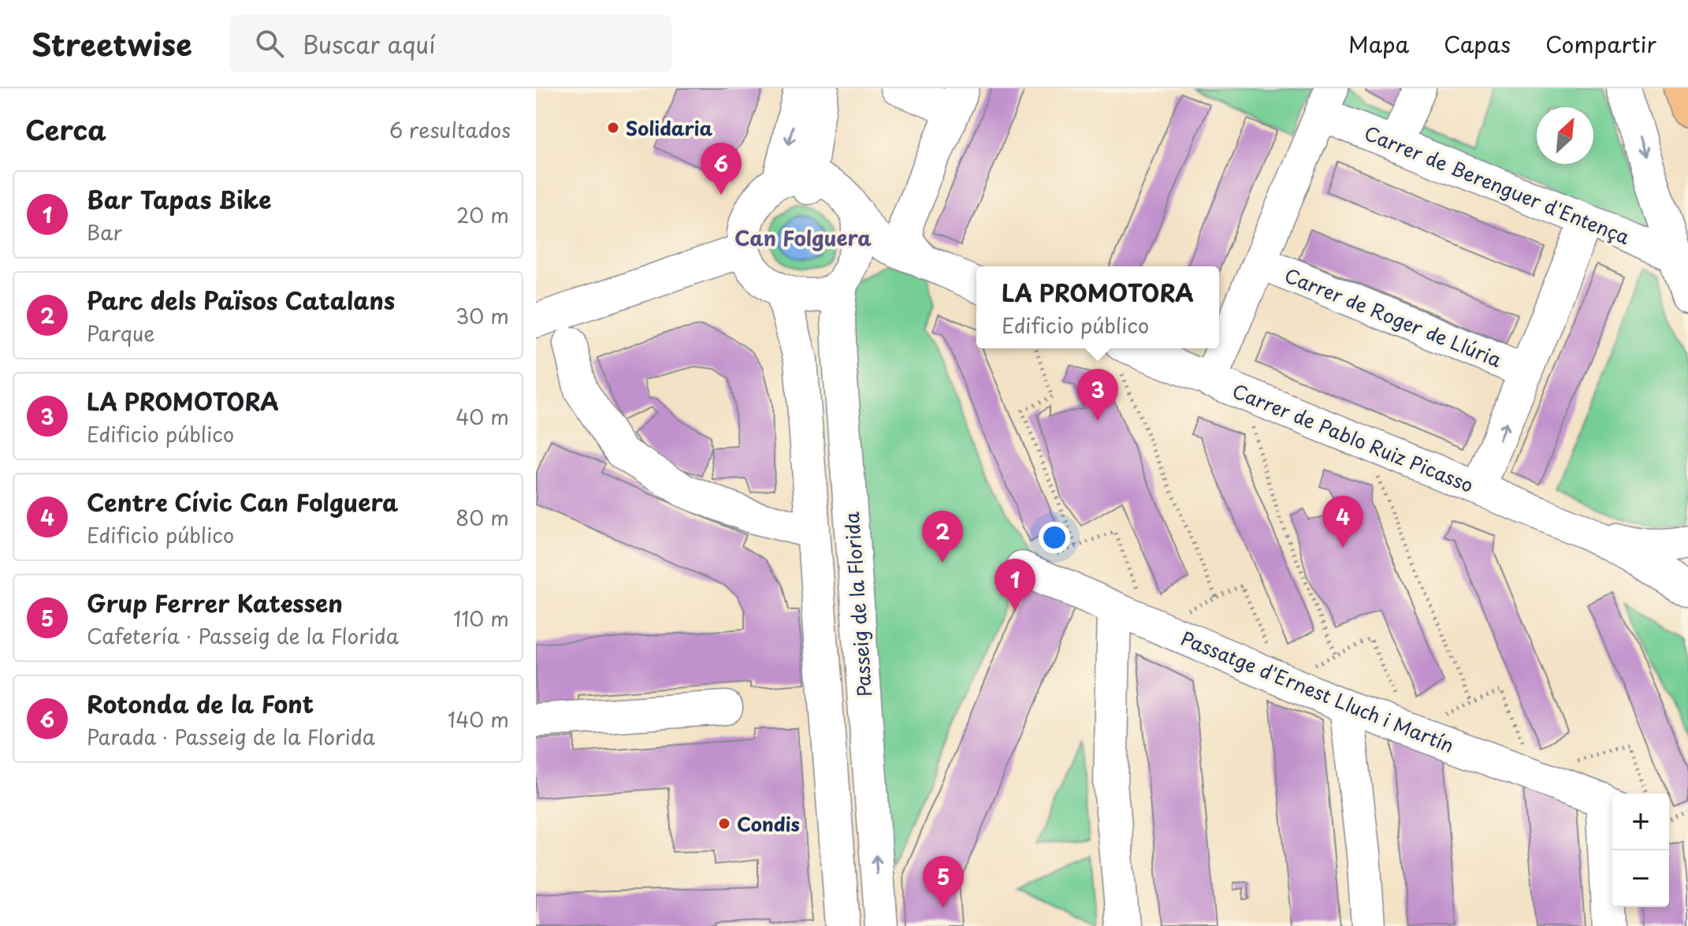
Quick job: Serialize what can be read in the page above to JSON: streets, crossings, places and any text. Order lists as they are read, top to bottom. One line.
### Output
{"streets":{"street":["Carrer de Berenguer d'Entença","Carrer de Roger de Llúria","Carrer de Pablo Ruiz Picasso","Passeig de la Florida","Passatge d'Ernest Lluch i Martín"]},"districts":["Can Folguera"],"places":["Solidaria","Condis"],"north":"top right","page":{"header":"Streetwise","search":"Buscar aquí","nav":["Mapa","Capas","Compartir"],"heading":["Cerca","6 resultados"],"pins":["6","3","4","2","1","5"],"list":[{"mark":"1","name":"Bar Tapas Bike","note":"Bar","value":"20 m"},{"mark":"2","name":"Parc dels Països Catalans","note":"Parque","value":"30 m"},{"mark":"3","name":"LA PROMOTORA","note":"Edificio público","value":"40 m"},{"mark":"4","name":"Centre Cívic Can Folguera","note":"Edificio público","value":"80 m"},{"mark":"5","name":"Grup Ferrer Katessen","note":"Cafetería · Passeig de la Florida","value":"110 m"},{"mark":"6","name":"Rotonda de la Font","note":"Parada · Passeig de la Florida","value":"140 m"}],"popup":["LA PROMOTORA","Edificio público"],"map_buttons":["+","−"]}}
